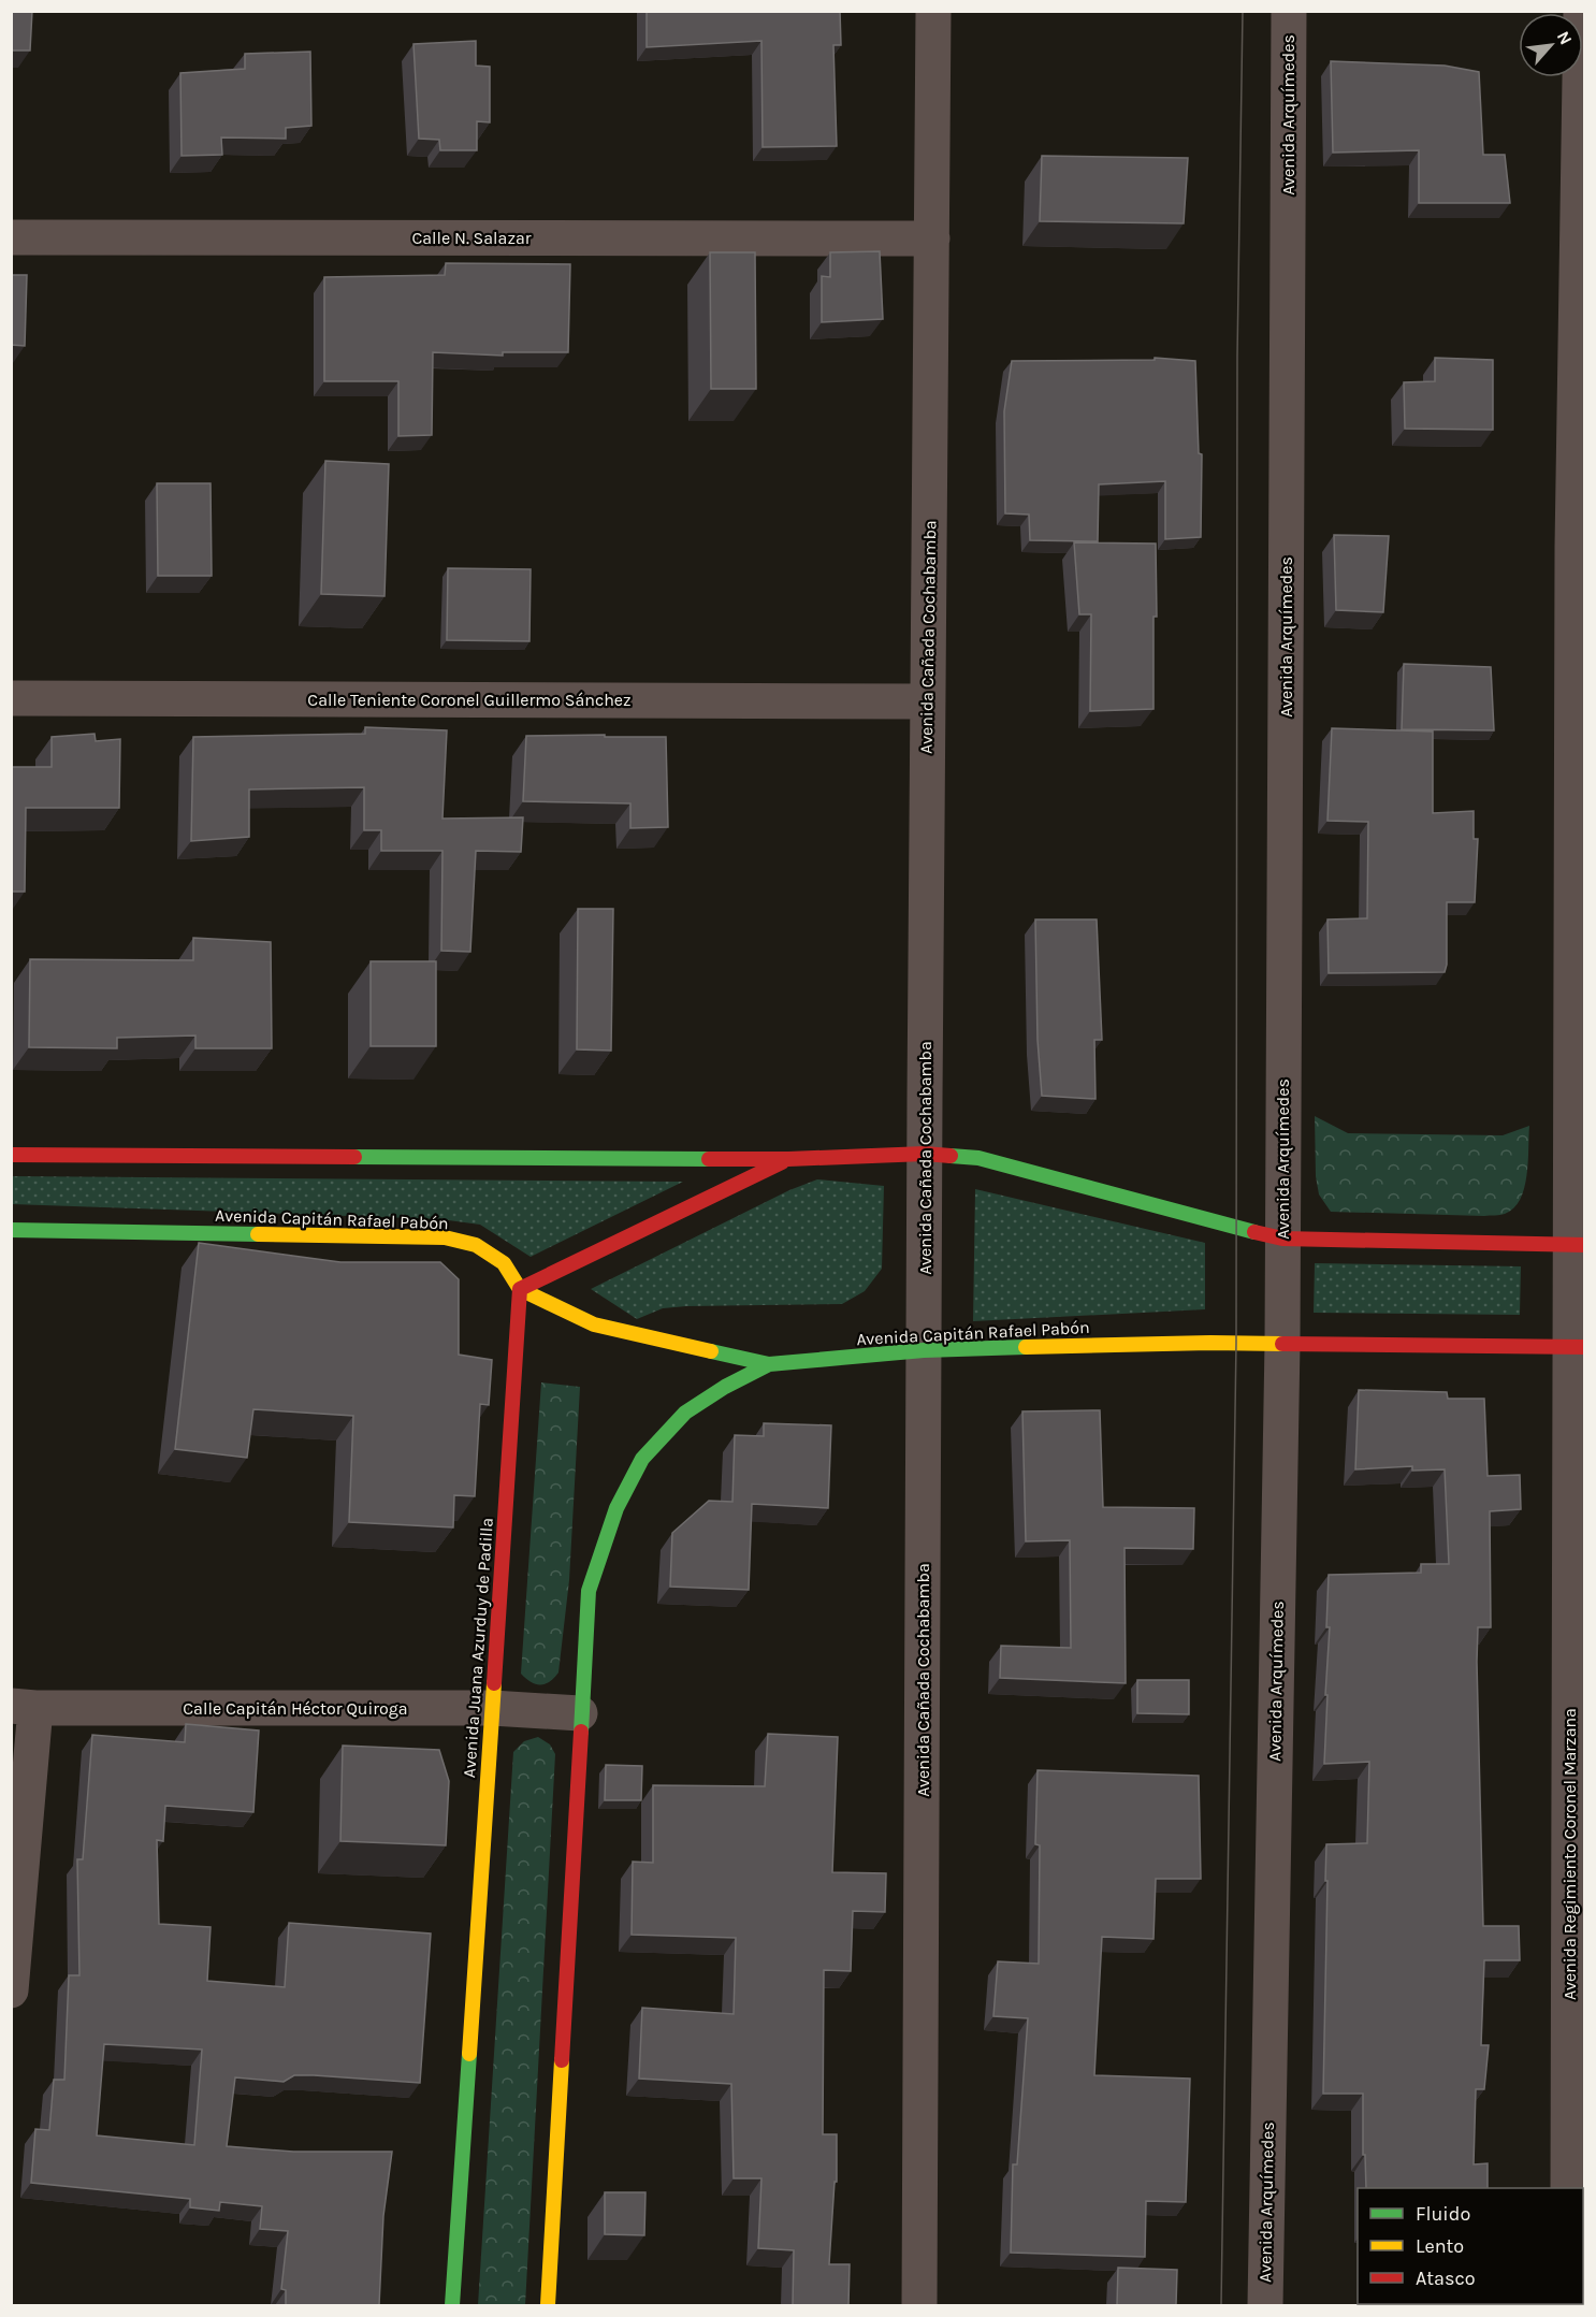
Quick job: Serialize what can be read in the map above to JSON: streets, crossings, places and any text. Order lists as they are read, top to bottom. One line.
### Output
{"streets":{"main road":["Avenida Capitán Rafael Pabón","Avenida Juana Azurduy de Padilla"],"street":["Avenida Arquímedes","Calle N. Salazar","Avenida Cañada Cochabamba","Calle Teniente Coronel Guillermo Sánchez","Calle Capitán Héctor Quiroga","Avenida Regimiento Coronel Marzana"]},"crossings":[["Avenida Arquímedes","Avenida Capitán Rafael Pabón"],["Calle N. Salazar","Avenida Cañada Cochabamba"],["Avenida Cañada Cochabamba","Calle Teniente Coronel Guillermo Sánchez"],["Avenida Cañada Cochabamba","Avenida Capitán Rafael Pabón"],["Avenida Capitán Rafael Pabón","Avenida Juana Azurduy de Padilla"],["Avenida Capitán Rafael Pabón","Avenida Regimiento Coronel Marzana"],["Avenida Juana Azurduy de Padilla","Calle Capitán Héctor Quiroga"]],"legend":["Fluido","Lento","Atasco"],"north":"top right"}
